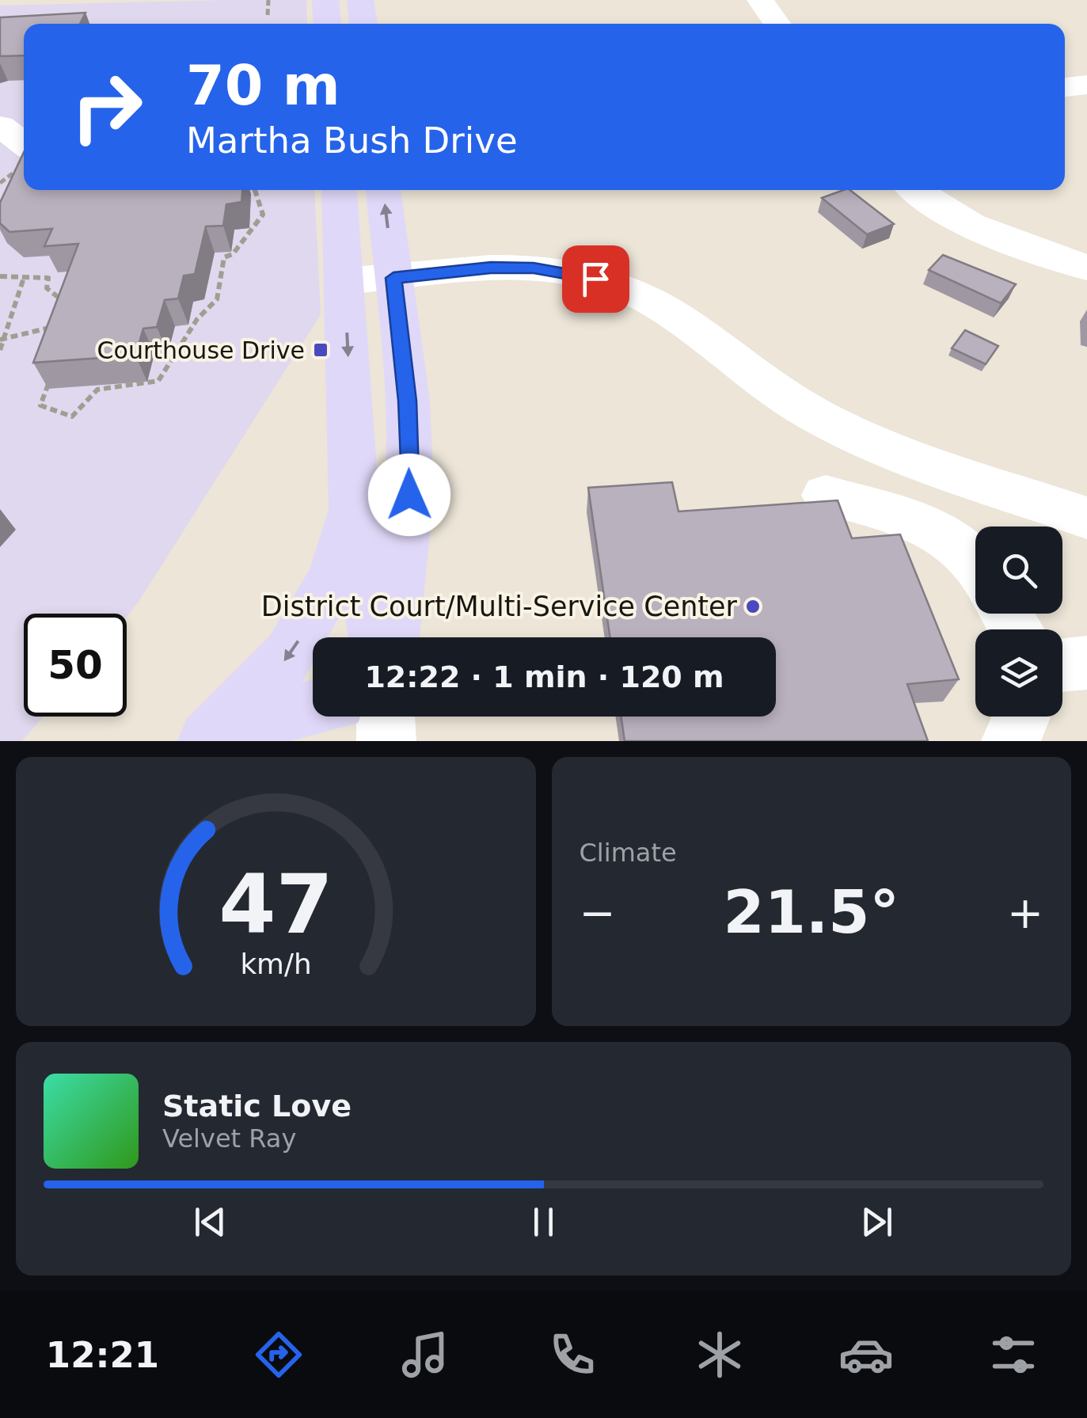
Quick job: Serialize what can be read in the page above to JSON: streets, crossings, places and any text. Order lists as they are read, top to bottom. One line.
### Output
{"places":{"transit":["Courthouse Drive"],"other":["District Court/Multi-Service Center"]},"page":{"turn":["70 m","Martha Bush Drive"],"limit":"50","trip":"12:22 · 1 min · 120 m","tile":"Climate","heat":["−","21.5°","+"],"song":["Static Love","Velvet Ray"],"tabs":"12:21","gauge":["47","km/h"]}}
